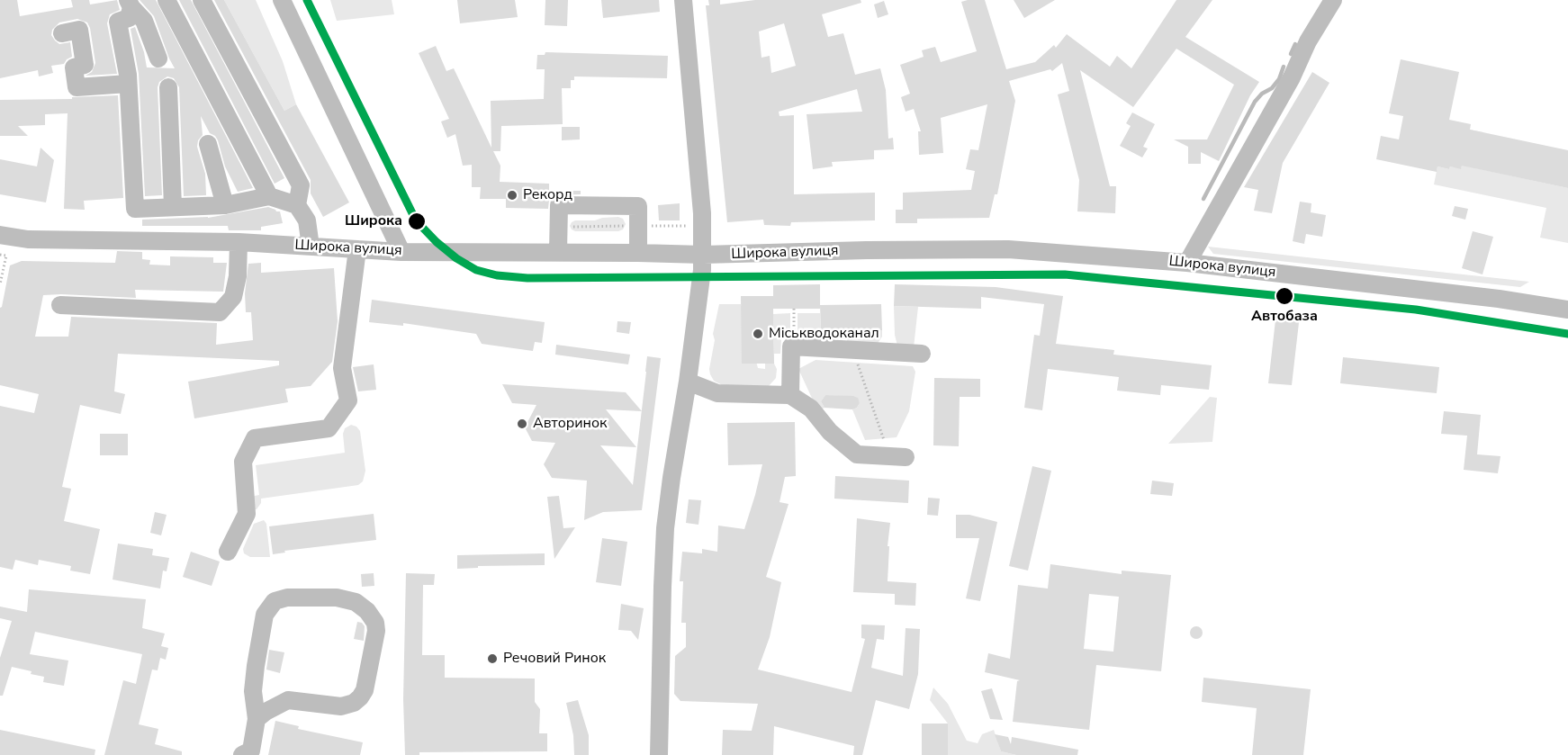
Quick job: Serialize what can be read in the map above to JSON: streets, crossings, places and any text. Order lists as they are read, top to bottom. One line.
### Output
{"streets":{"street":["Широка вулиця"]},"places":["Рекорд","Широка","Автобаза","Міськводоканал","Авторинок","Речовий Ринок"]}
